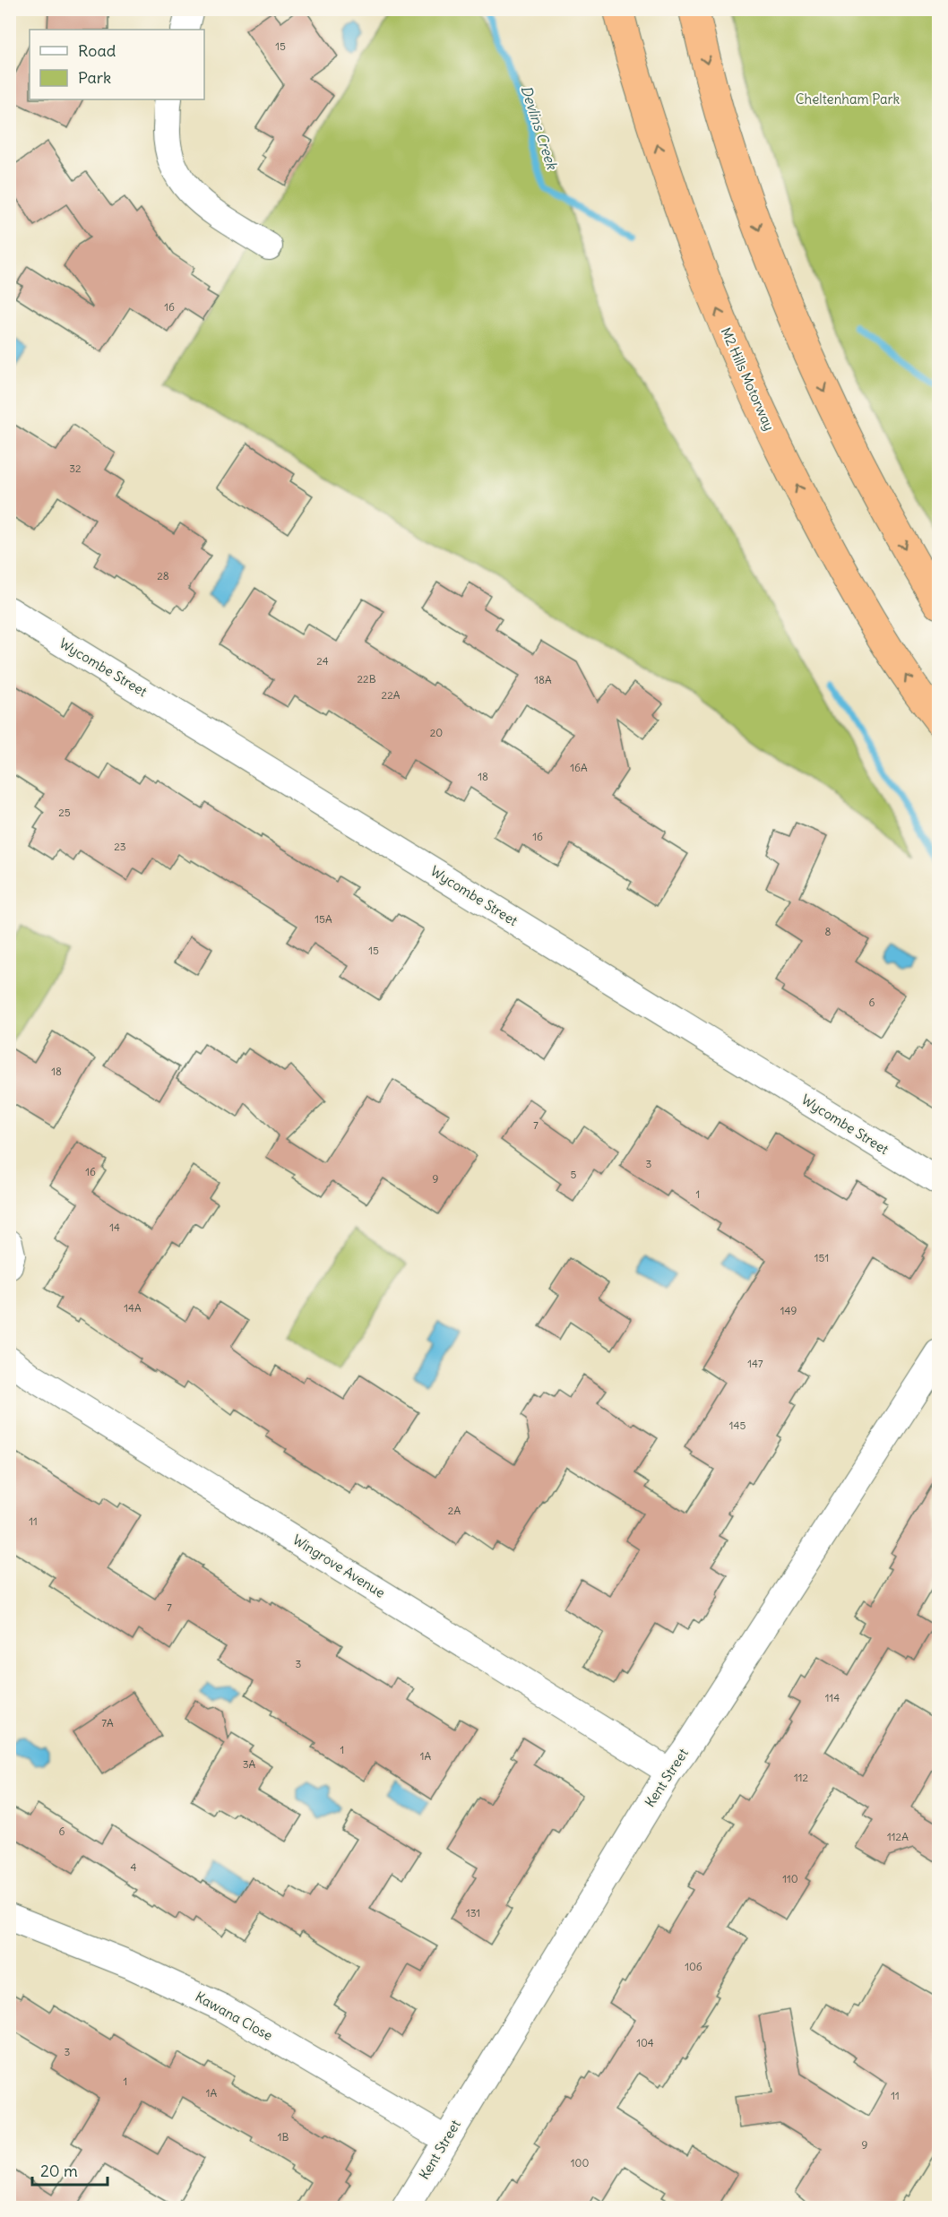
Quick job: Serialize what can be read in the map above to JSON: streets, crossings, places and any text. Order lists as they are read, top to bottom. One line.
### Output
{"streets":{"highway":["M2 Hills Motorway"],"street":["Wycombe Street","Wingrove Avenue","Kent Street","Kawana Close"]},"crossings":[["Wingrove Avenue","Kent Street"],["Kent Street","Kawana Close"]],"water":["Devlins Creek"],"parks":["Cheltenham Park"],"house_numbers":["15","16","32","28","24","22B","18A","22A","20","16A","18","25","16","23","15A","8","15","6","18","7","3","16","5","9","1","14","151","14A","149","147","145","2A","11","7","3","114","7A","1","1A","3A","112","6","112A","4","110","131","106","104","3","1","1A","11","1B","9","100"],"legend":["Road","Park"],"scale_bar":"20 m"}
